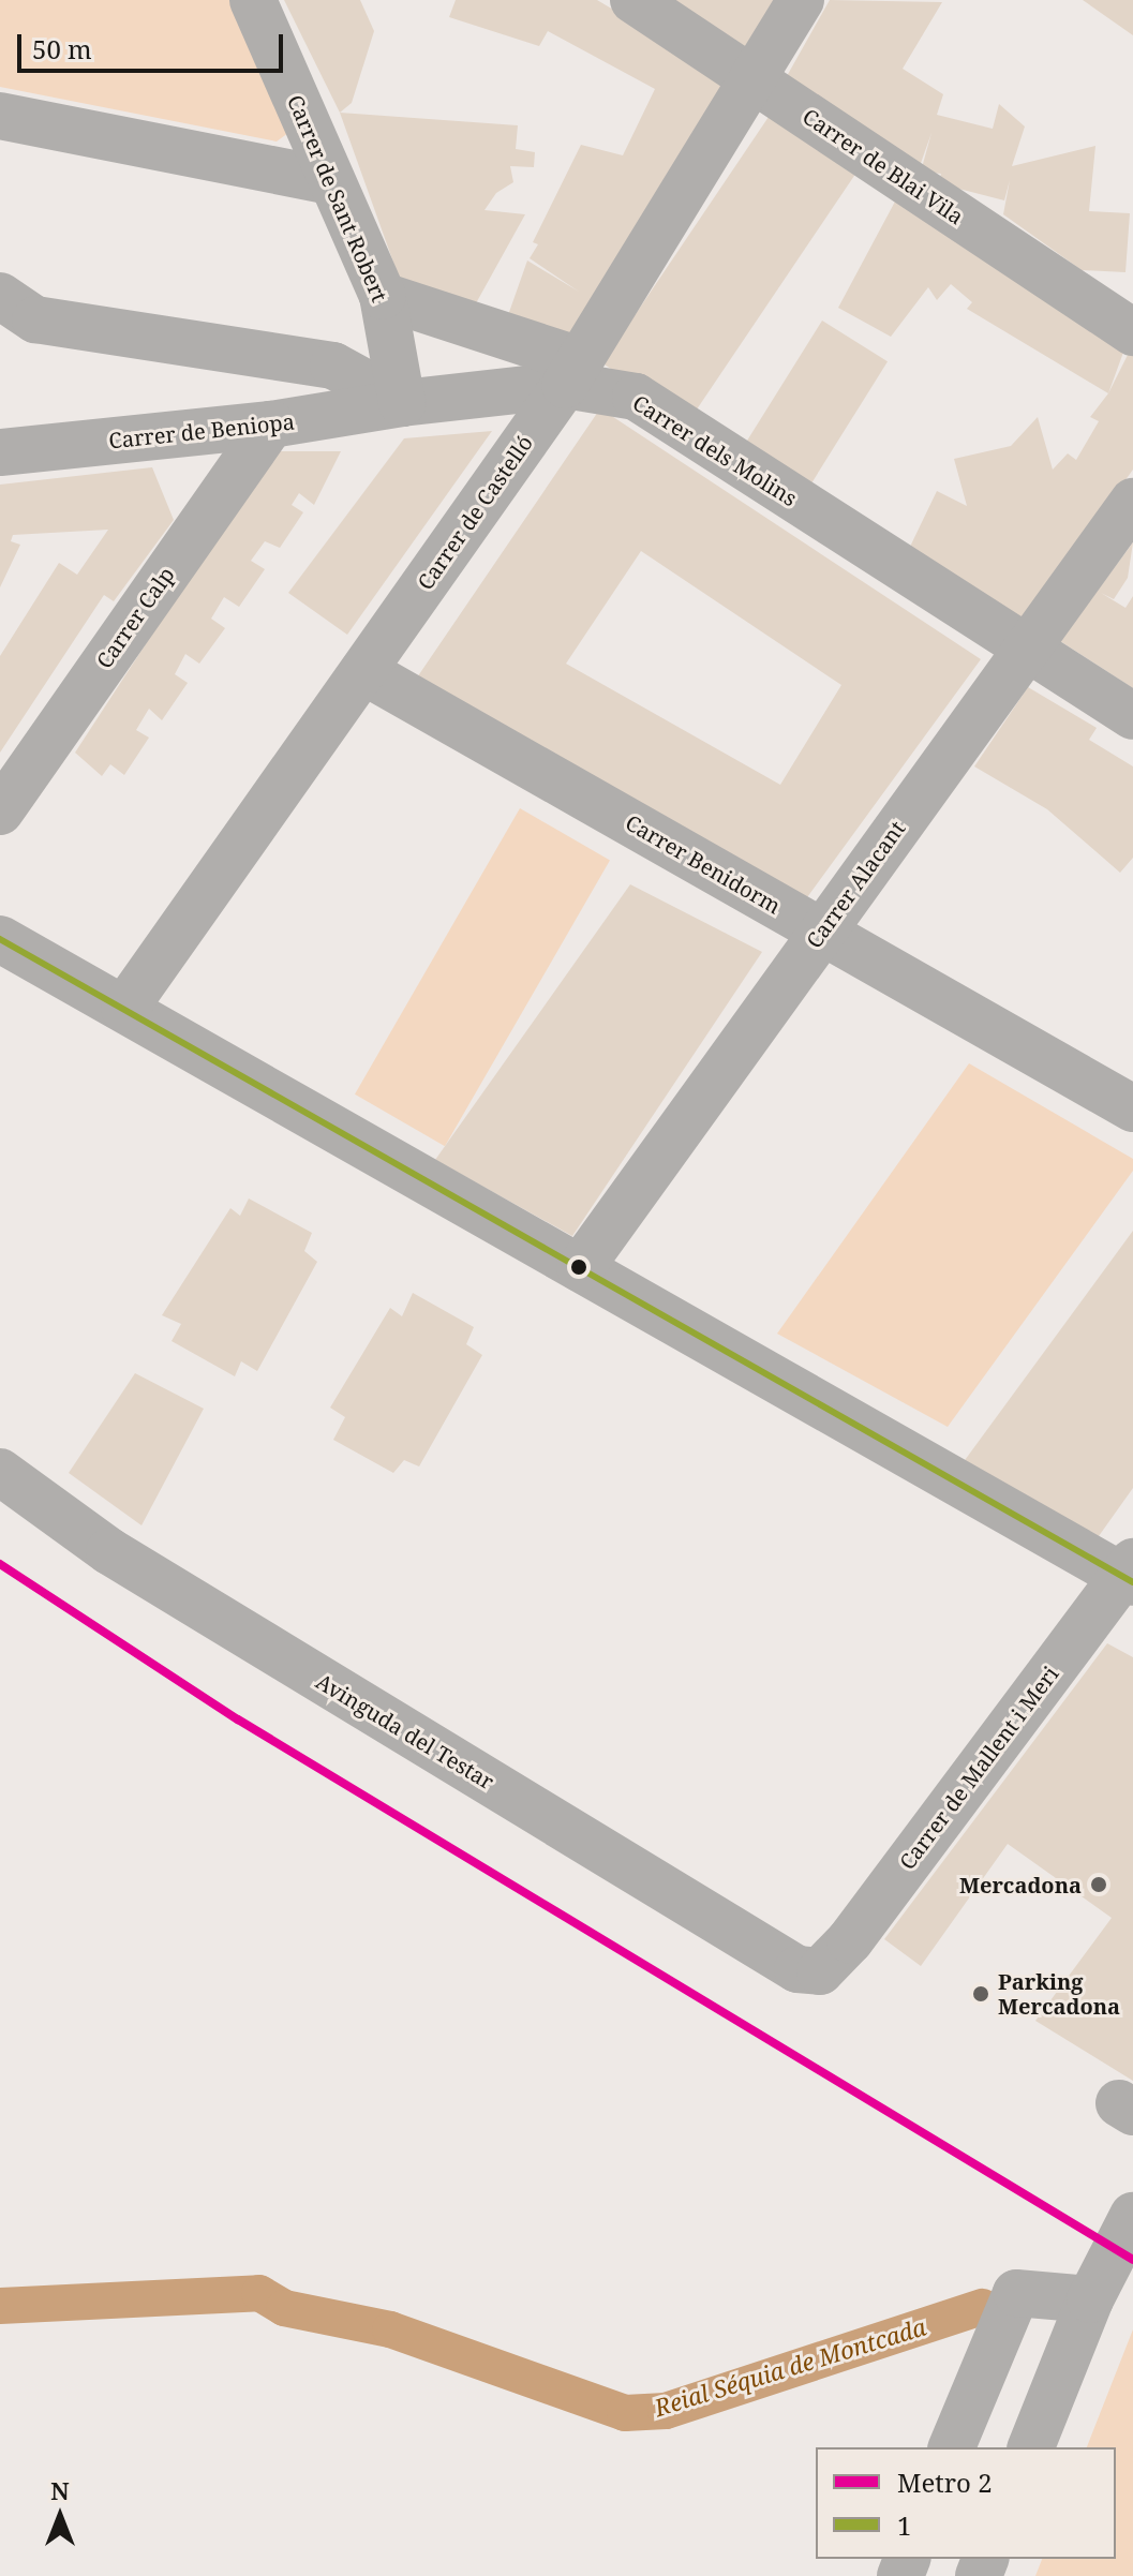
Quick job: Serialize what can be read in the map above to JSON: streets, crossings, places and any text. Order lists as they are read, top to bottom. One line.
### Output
{"streets":{"street":["Carrer de Blai Vila","Carrer de Sant Robert","Carrer de Beniopa","Carrer dels Molins","Carrer de Castelló","Carrer Calp","Carrer Benidorm","Carrer Alacant","Avinguda del Testar","Carrer de Mallent i Meri"]},"crossings":[["Carrer de Blai Vila","Carrer de Castelló"],["Carrer de Sant Robert","Carrer de Beniopa"],["Carrer de Sant Robert","Carrer dels Molins"],["Carrer de Beniopa","Carrer dels Molins"],["Carrer de Beniopa","Carrer Calp"],["Carrer dels Molins","Carrer de Castelló"],["Carrer dels Molins","Carrer Alacant"],["Carrer de Castelló","Carrer Benidorm"],["Carrer Benidorm","Carrer Alacant"],["Avinguda del Testar","Carrer de Mallent i Meri"]],"water":["Reial Séquia de Montcada"],"places":["Mercadona","Parking Mercadona"],"lines":["transit line 1","metro line 2"],"legend":["Metro 2","1"],"scale_bar":"50 m","north":"top"}
